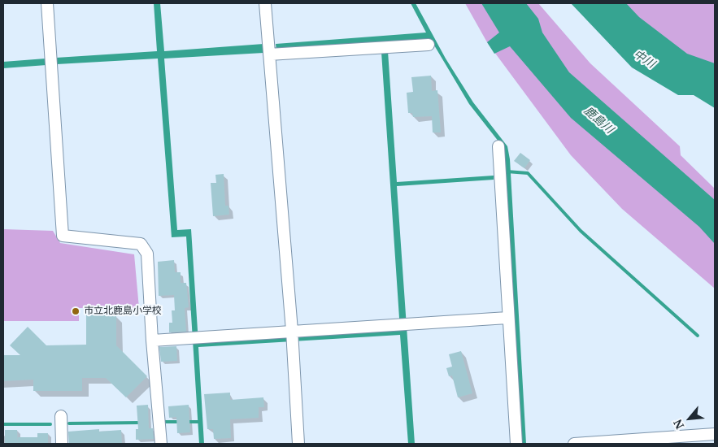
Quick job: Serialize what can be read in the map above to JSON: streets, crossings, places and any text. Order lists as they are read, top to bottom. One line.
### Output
{"water":["中川","鹿島川"],"places":["市立北鹿島小学校"],"north":"bottom left"}
